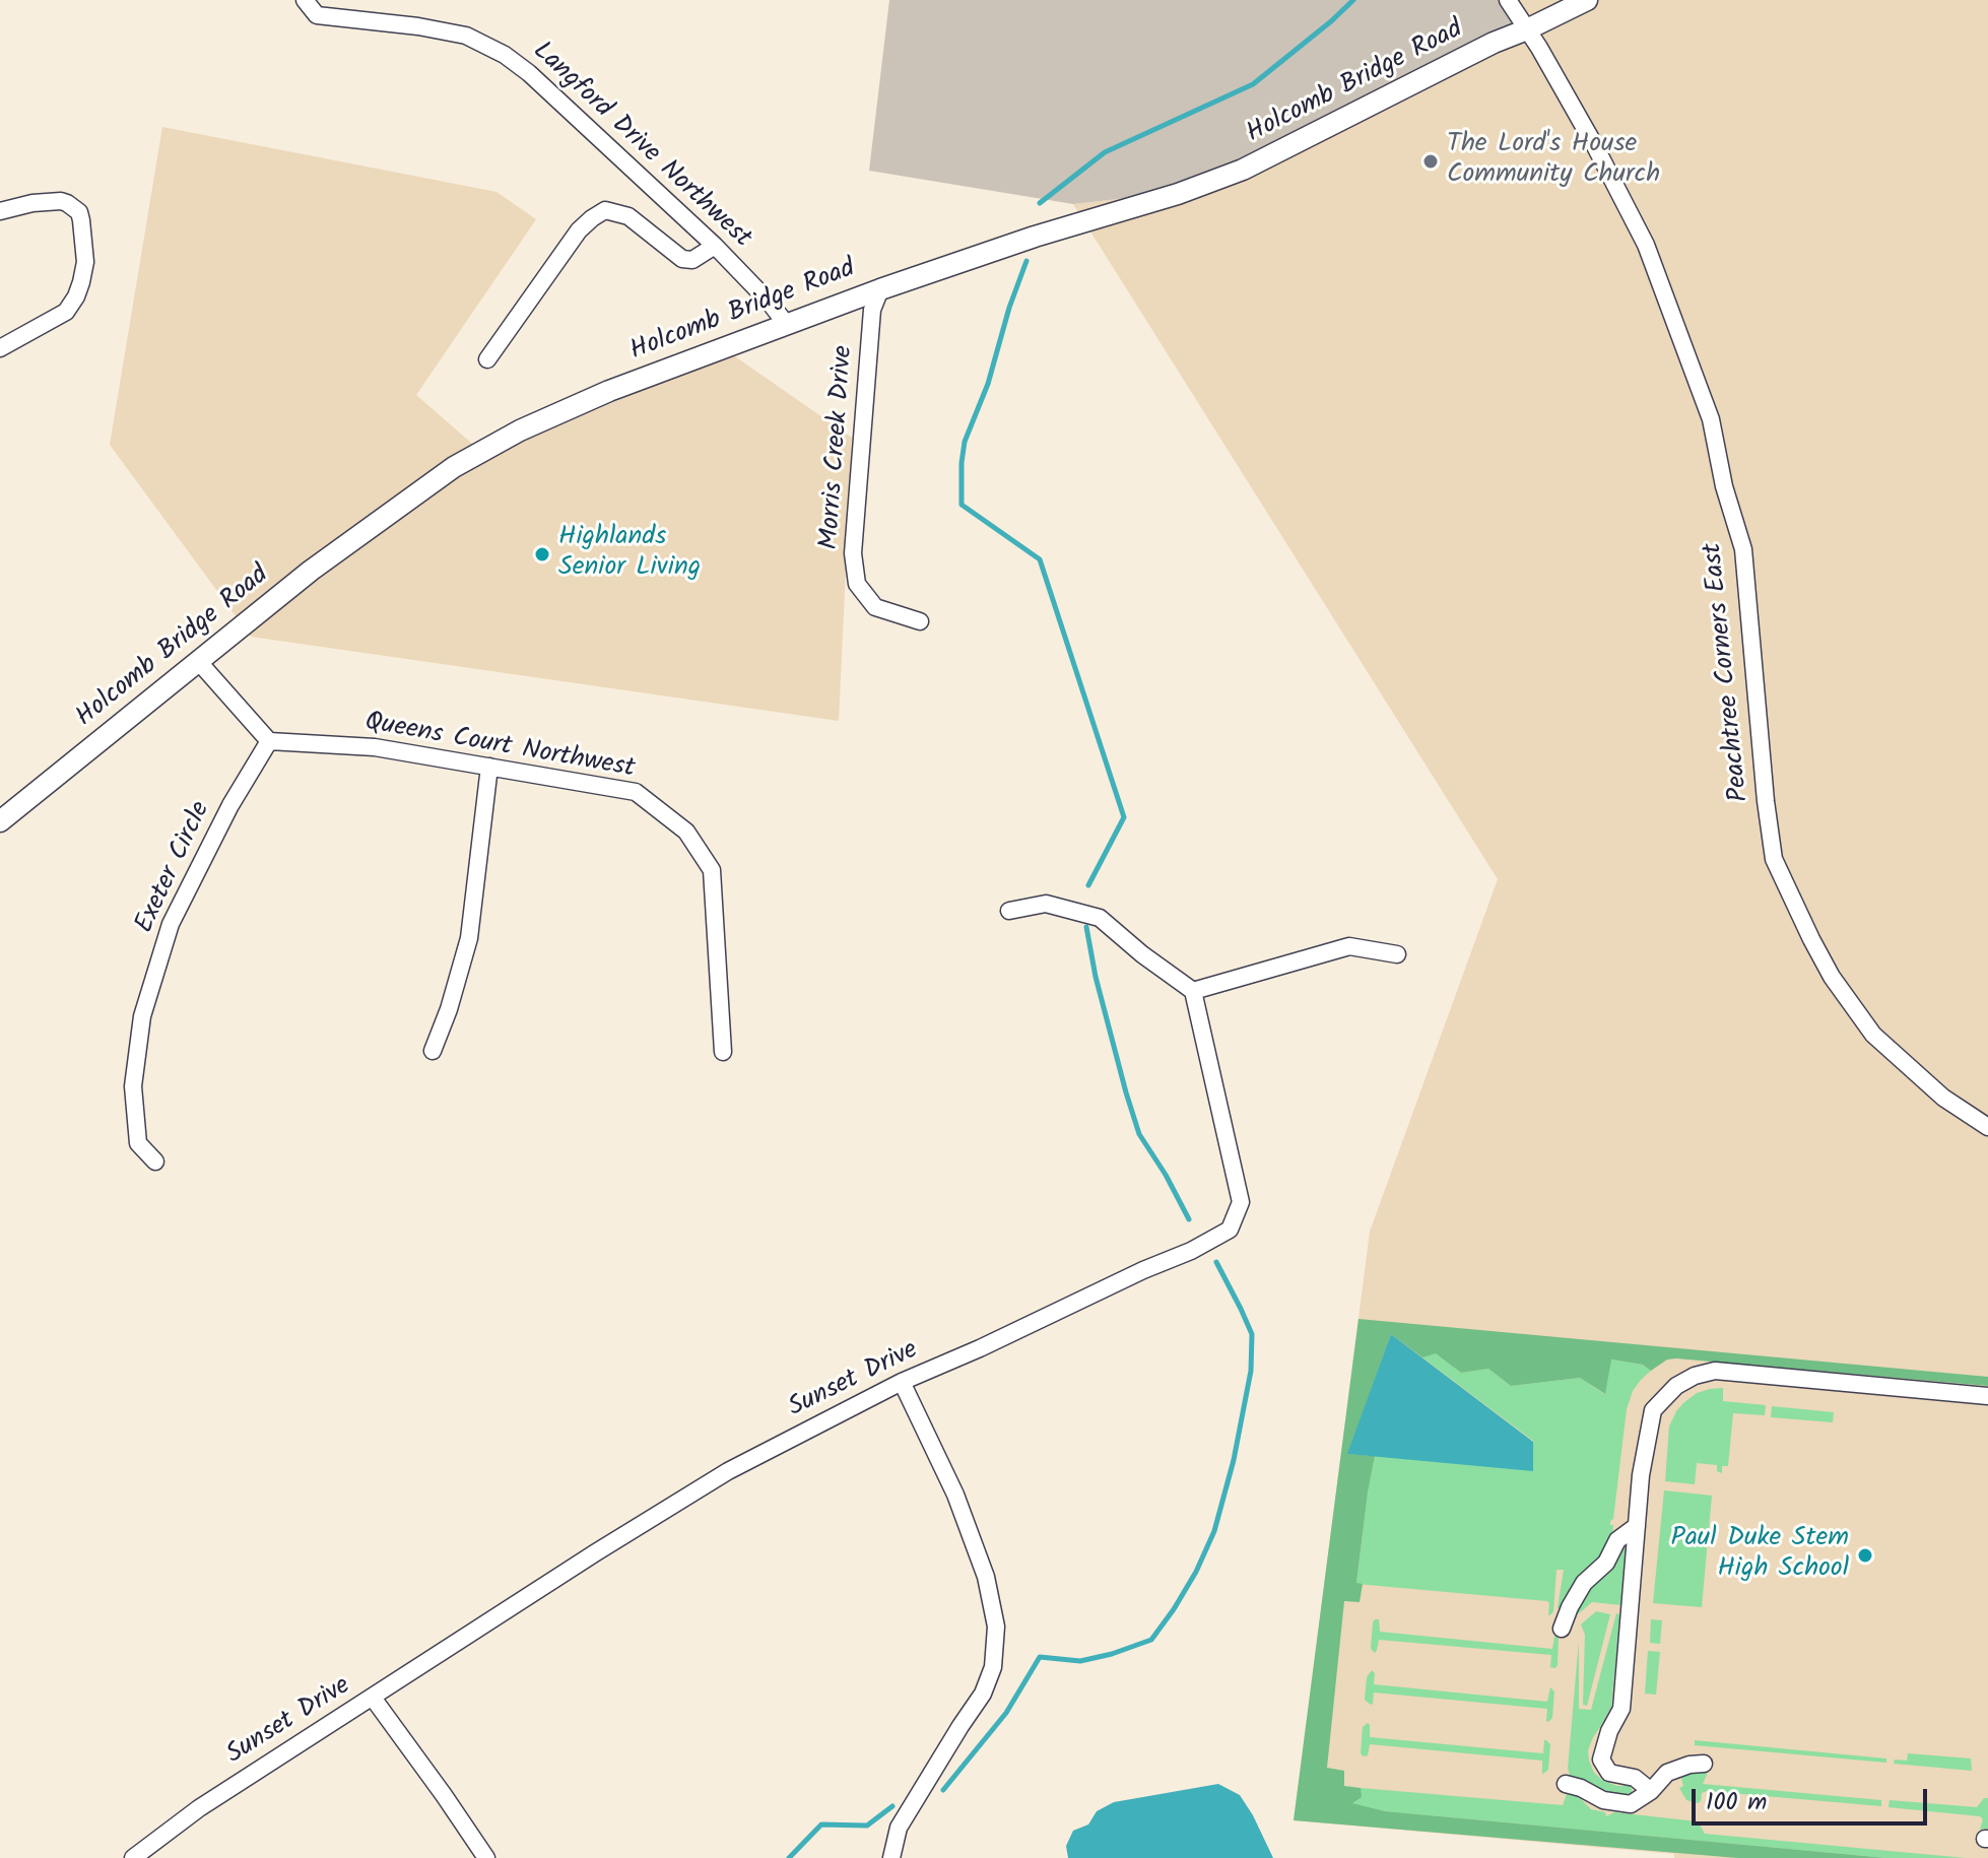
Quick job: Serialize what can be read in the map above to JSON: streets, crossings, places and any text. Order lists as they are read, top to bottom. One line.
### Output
{"streets":{"street":["Holcomb Bridge Road","Langford Drive Northwest","Morris Creek Drive","Peachtree Corners East","Queens Court Northwest","Exeter Circle","Sunset Drive"]},"crossings":[["Holcomb Bridge Road","Langford Drive Northwest"],["Holcomb Bridge Road","Morris Creek Drive"],["Holcomb Bridge Road","Peachtree Corners East"],["Queens Court Northwest","Exeter Circle"]],"places":["The Lord's House Community Church","Highlands Senior Living","Paul Duke Stem High School"],"scale_bar":"100 m"}
